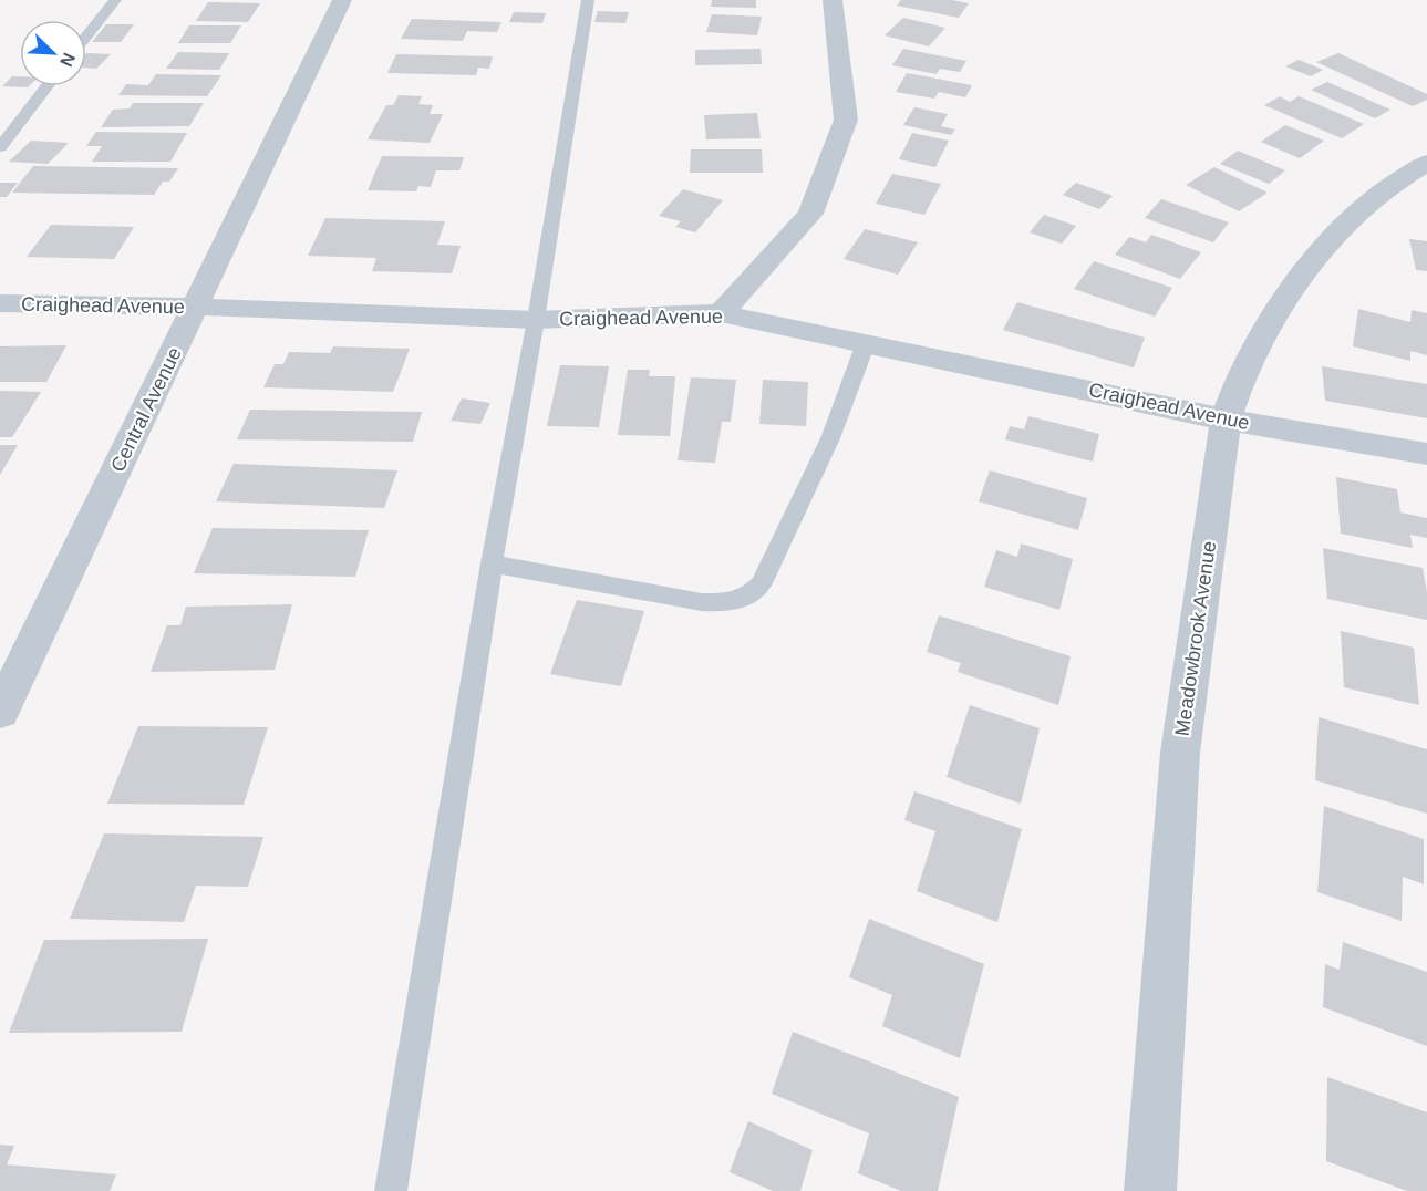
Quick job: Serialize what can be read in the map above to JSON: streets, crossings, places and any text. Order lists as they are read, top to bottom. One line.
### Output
{"streets":{"street":["Craighead Avenue","Central Avenue","Meadowbrook Avenue"]},"crossings":[["Craighead Avenue","Central Avenue"],["Craighead Avenue","Meadowbrook Avenue"]],"north":"bottom right"}
